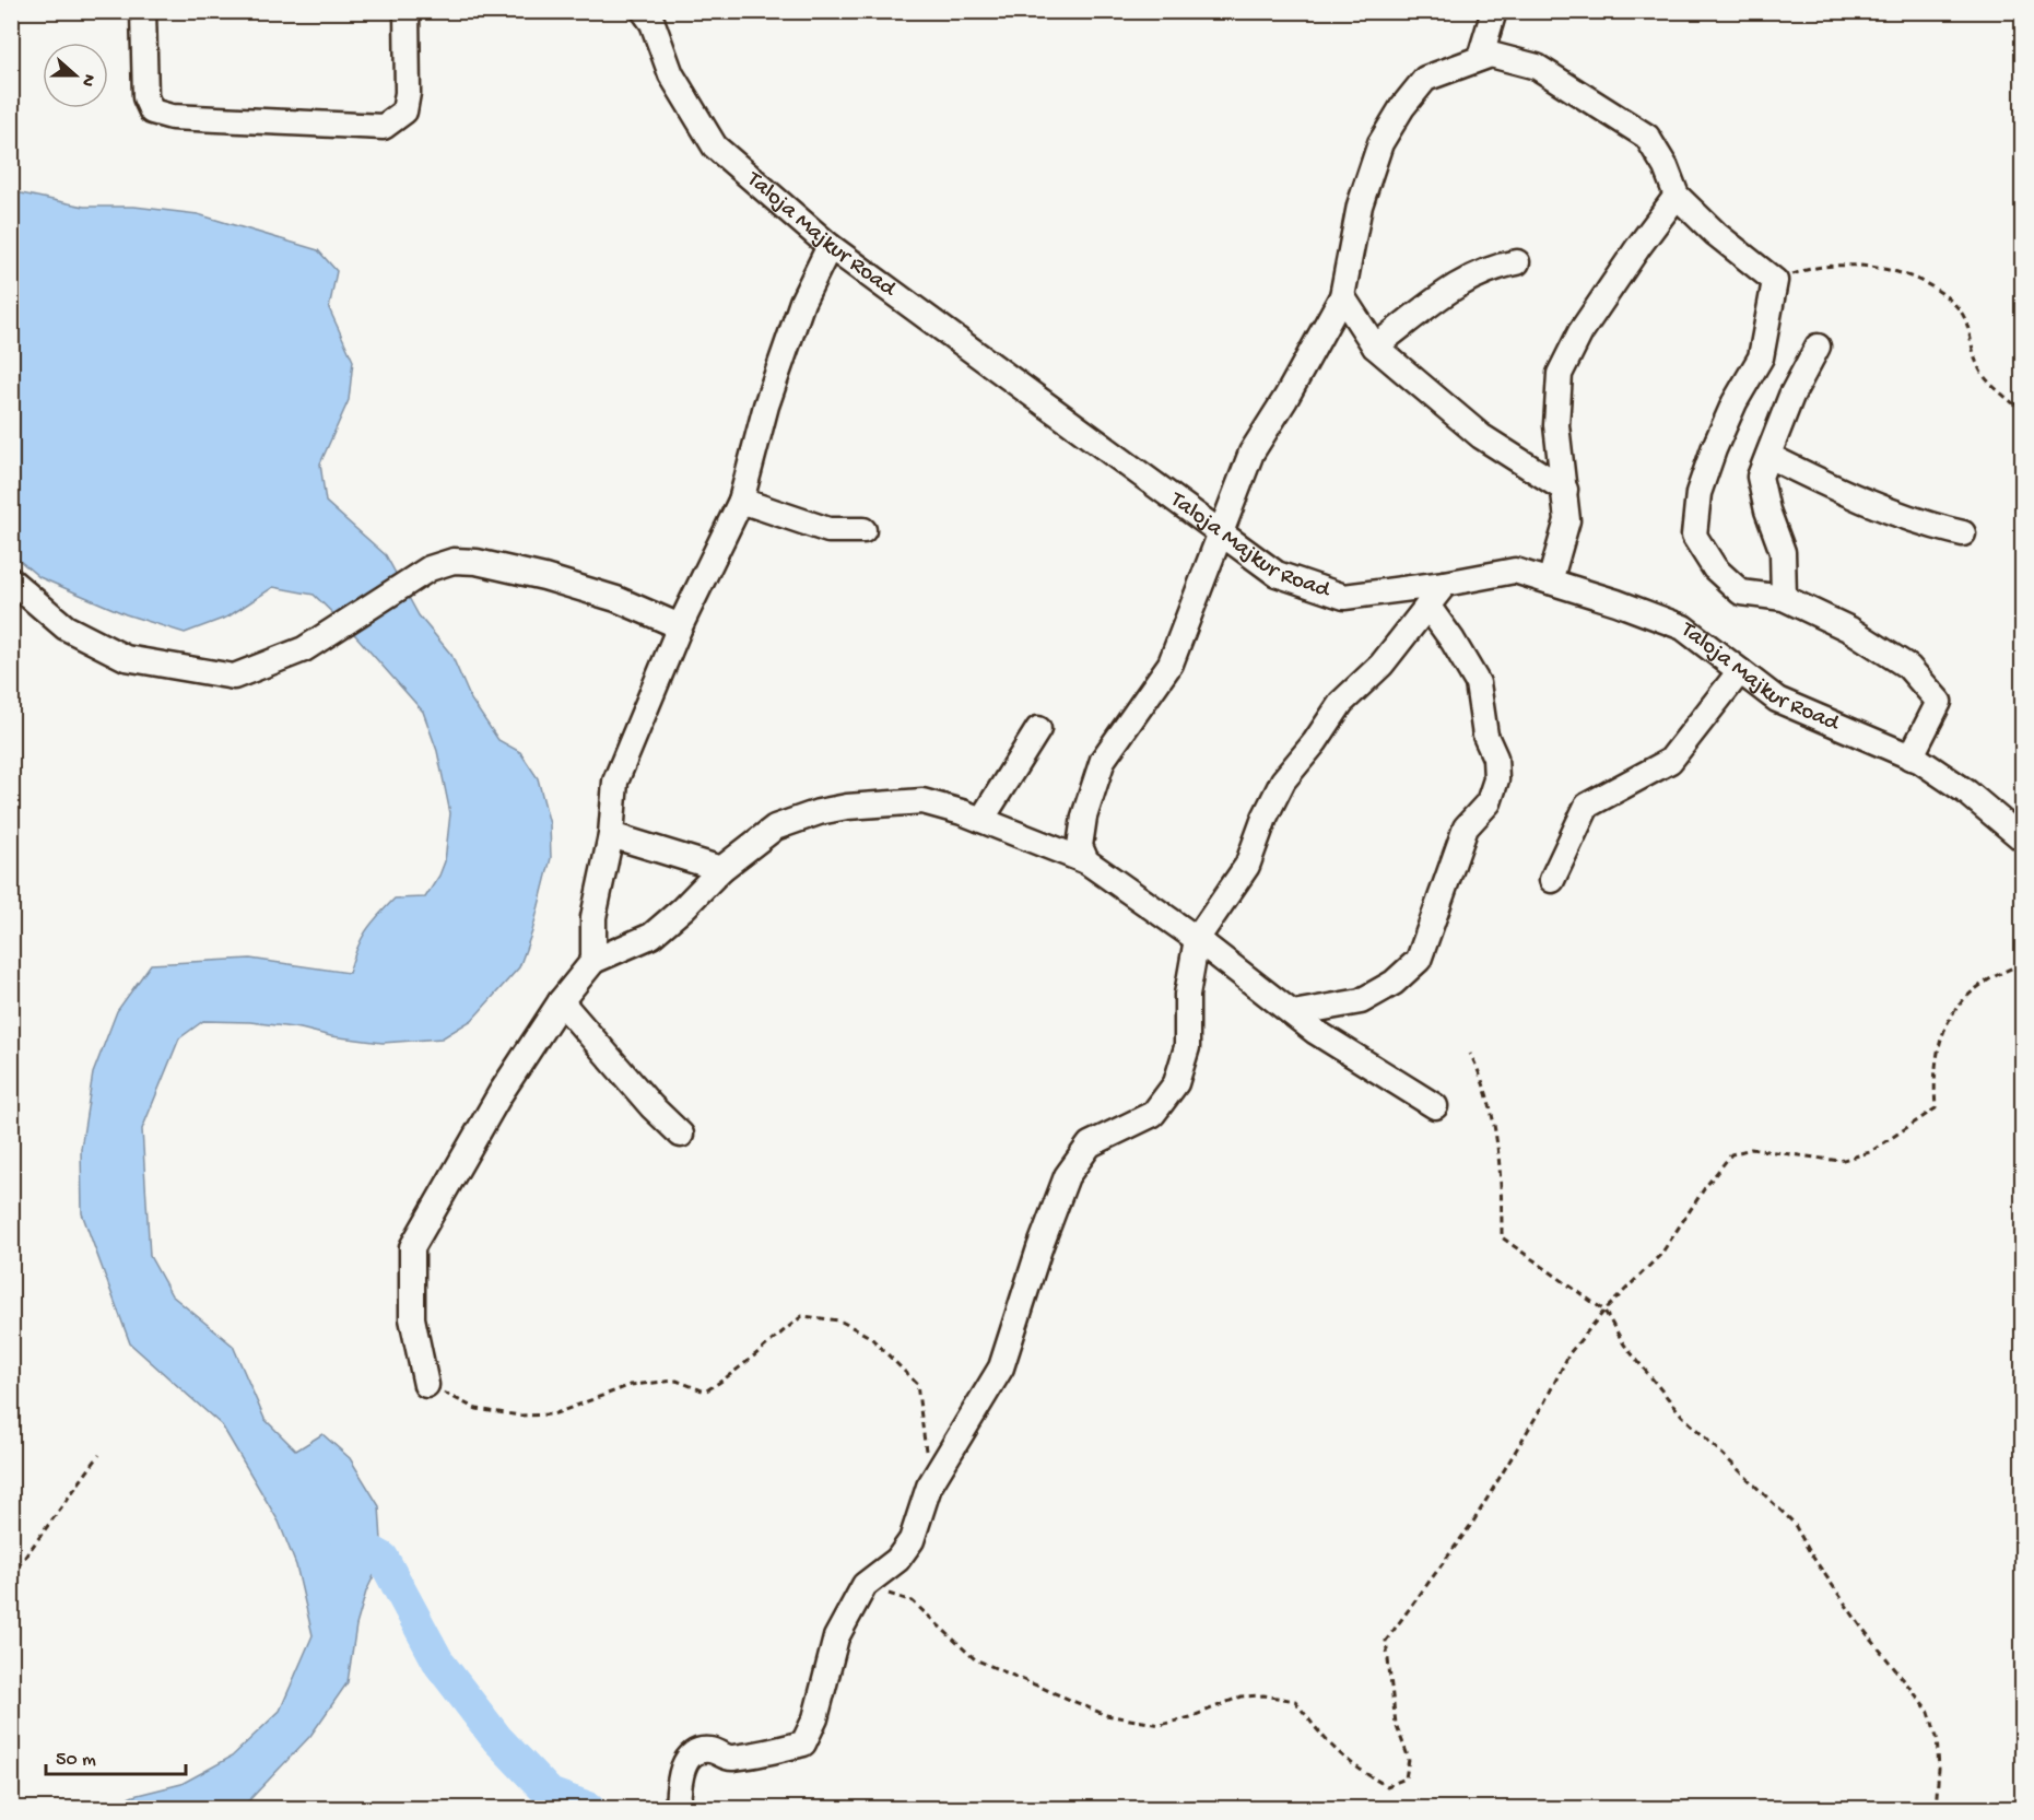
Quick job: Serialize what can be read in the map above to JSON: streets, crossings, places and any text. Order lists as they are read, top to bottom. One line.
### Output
{"streets":{"street":["Taloja Majkur Road"]},"scale_bar":"50 m","north":"right"}
